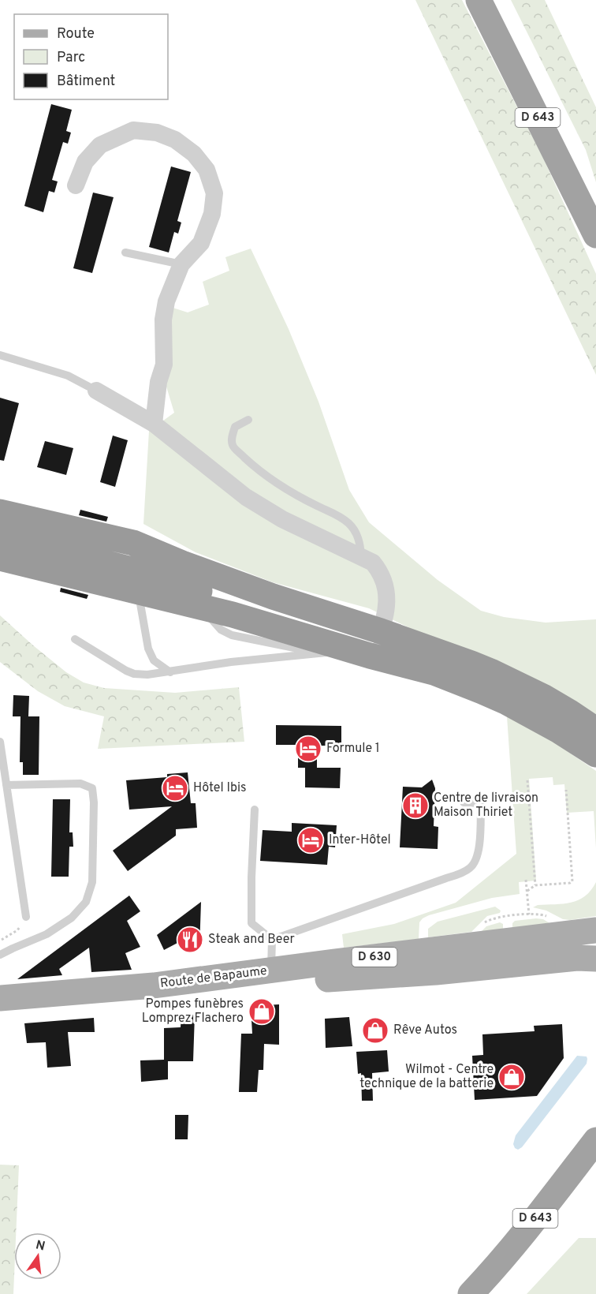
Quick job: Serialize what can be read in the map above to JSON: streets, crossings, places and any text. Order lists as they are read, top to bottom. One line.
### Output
{"streets":{"highway":["D 643"],"main road":["D 630","Route de Bapaume"]},"places":{"hotel":["Formule 1","Hôtel Ibis","Inter-Hôtel"],"building":["Centre de livraison Maison Thiriet"],"restaurant":["Steak and Beer"],"shop":["Pompes funèbres Lomprez Flachero","Rêve Autos","Wilmot - Centre technique de la batterie"]},"legend":["Route","Parc","Bâtiment"],"north":"top"}
